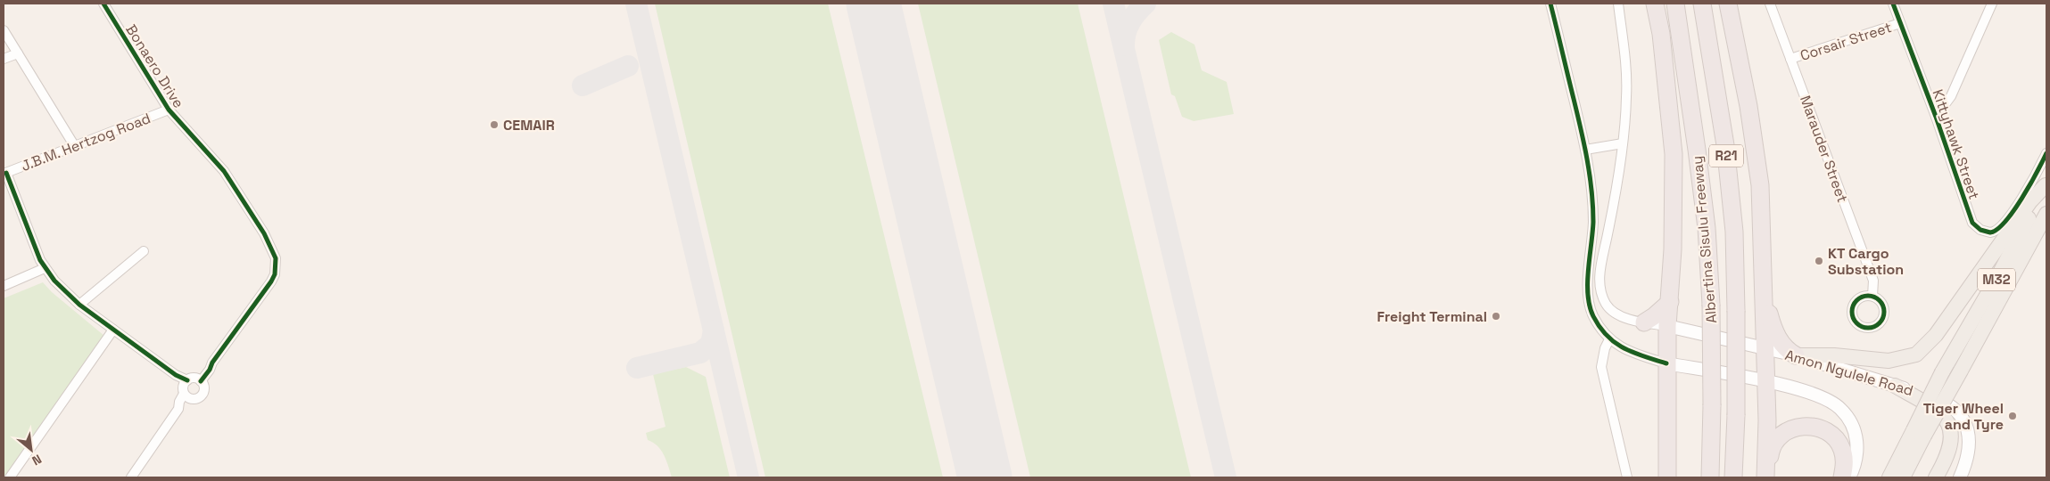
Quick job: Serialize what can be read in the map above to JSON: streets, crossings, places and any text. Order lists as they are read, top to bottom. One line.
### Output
{"streets":{"highway":["R21","Albertina Sisulu Freeway"],"main road":["M32","Amon Ngulele Road"],"street":["Corsair Street","Bonaero Drive","J.B.M. Hertzog Road","Kittyhawk Street","Marauder Street"]},"crossings":[["Corsair Street","Kittyhawk Street"],["Corsair Street","Marauder Street"],["Bonaero Drive","J.B.M. Hertzog Road"]],"places":["CEMAIR","KT Cargo Substation","Freight Terminal","Tiger Wheel and Tyre"],"north":"bottom right"}
